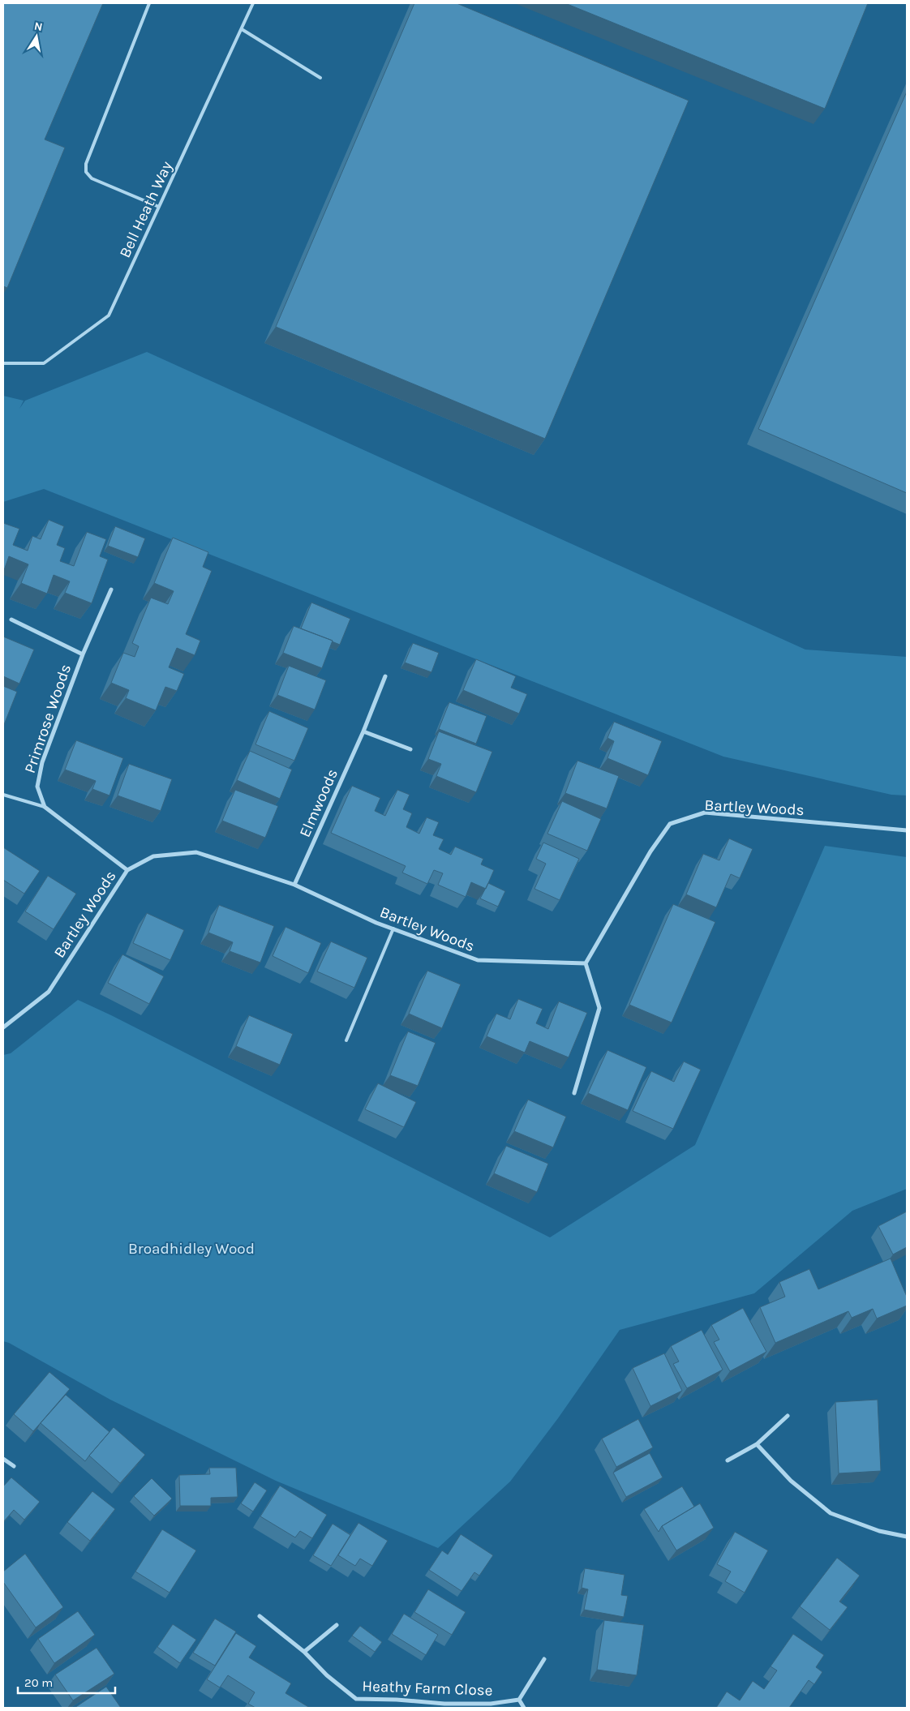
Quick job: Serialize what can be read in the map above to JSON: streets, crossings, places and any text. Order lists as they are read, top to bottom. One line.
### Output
{"streets":{"street":["Primrose Woods","Elmwoods","Bartley Woods","Heathy Farm Close"],"lane":["Bell Heath Way"]},"crossings":[["Elmwoods","Bartley Woods"]],"parks":["Broadhidley Wood"],"scale_bar":"20 m","north":"top"}
